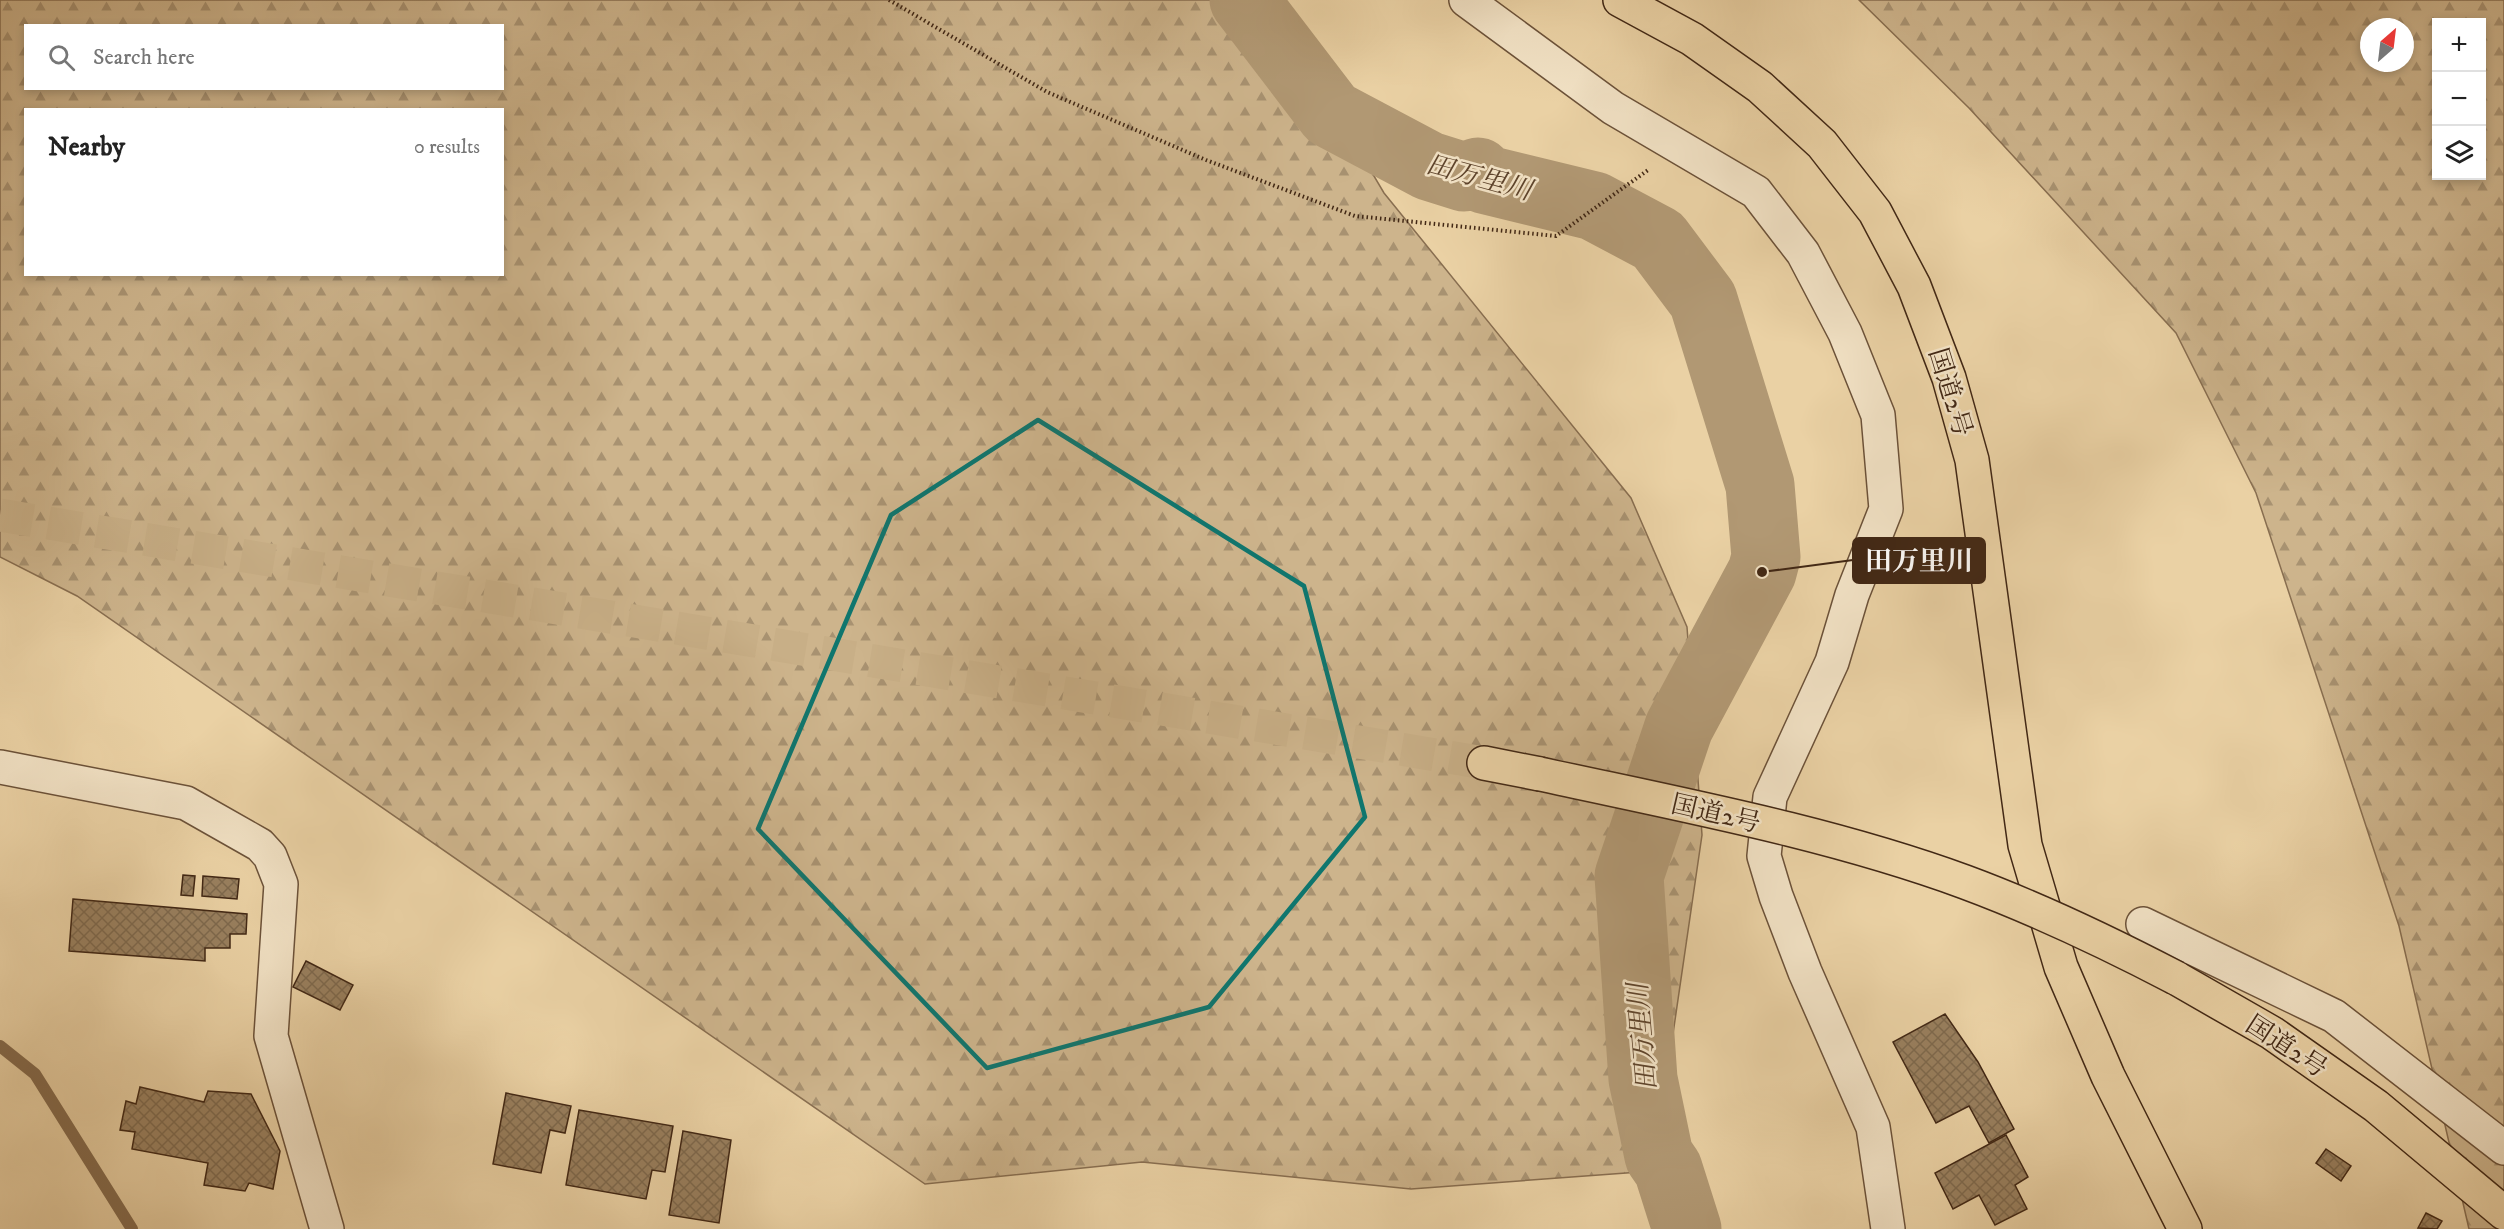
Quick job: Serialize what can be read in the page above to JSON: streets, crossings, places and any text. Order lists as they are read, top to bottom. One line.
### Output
{"streets":{"highway":["国道2号"]},"water":["田万里川"],"places":["田万里川"],"north":"top right","page":{"map_buttons":["+","−"],"search":"Search here","heading":["Nearby","0 results"]}}
